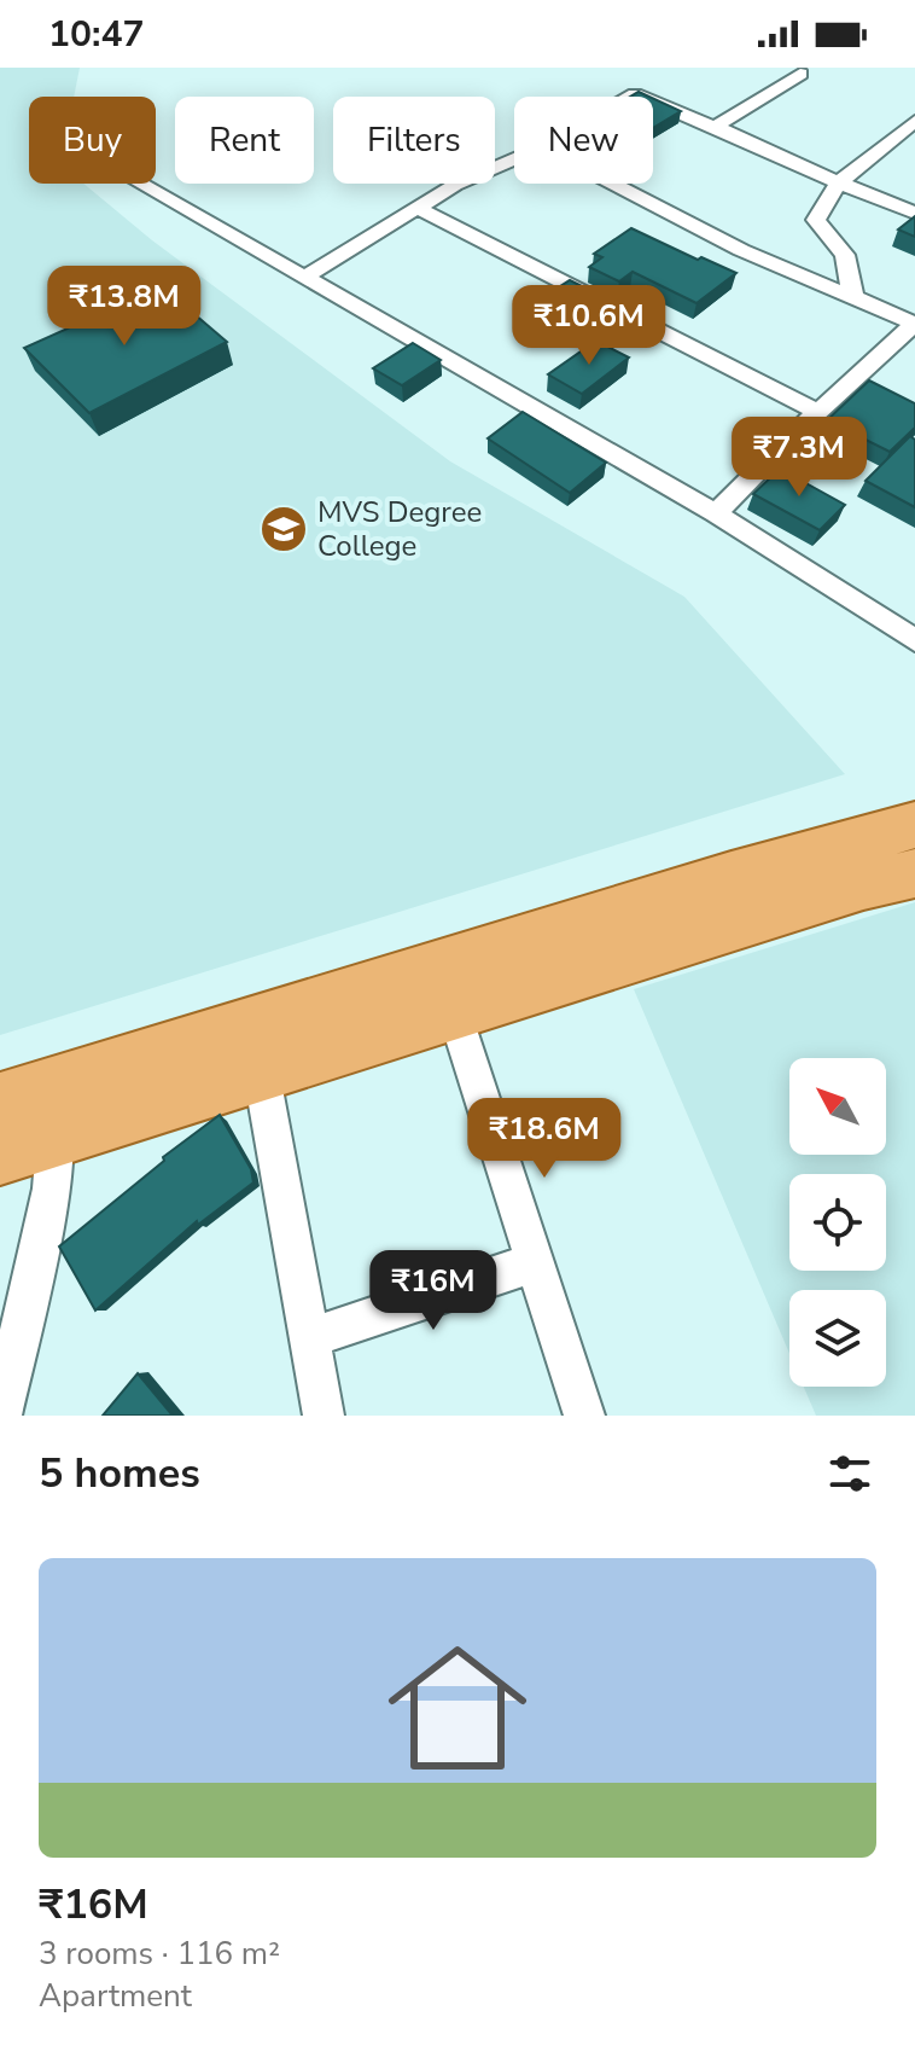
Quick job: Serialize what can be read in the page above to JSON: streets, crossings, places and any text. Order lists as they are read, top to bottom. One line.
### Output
{"places":{"school or university":["MVS Degree College"]},"north":"top left","page":{"status":"10:47","chip":["Buy","Rent","Filters","New"],"price":["₹13.8M","₹10.6M","₹7.3M","₹18.6M","₹16M"],"heading":"5 homes","list":[{"name":"₹16M","note":"3 rooms · 116 m² · Apartment"}]}}
